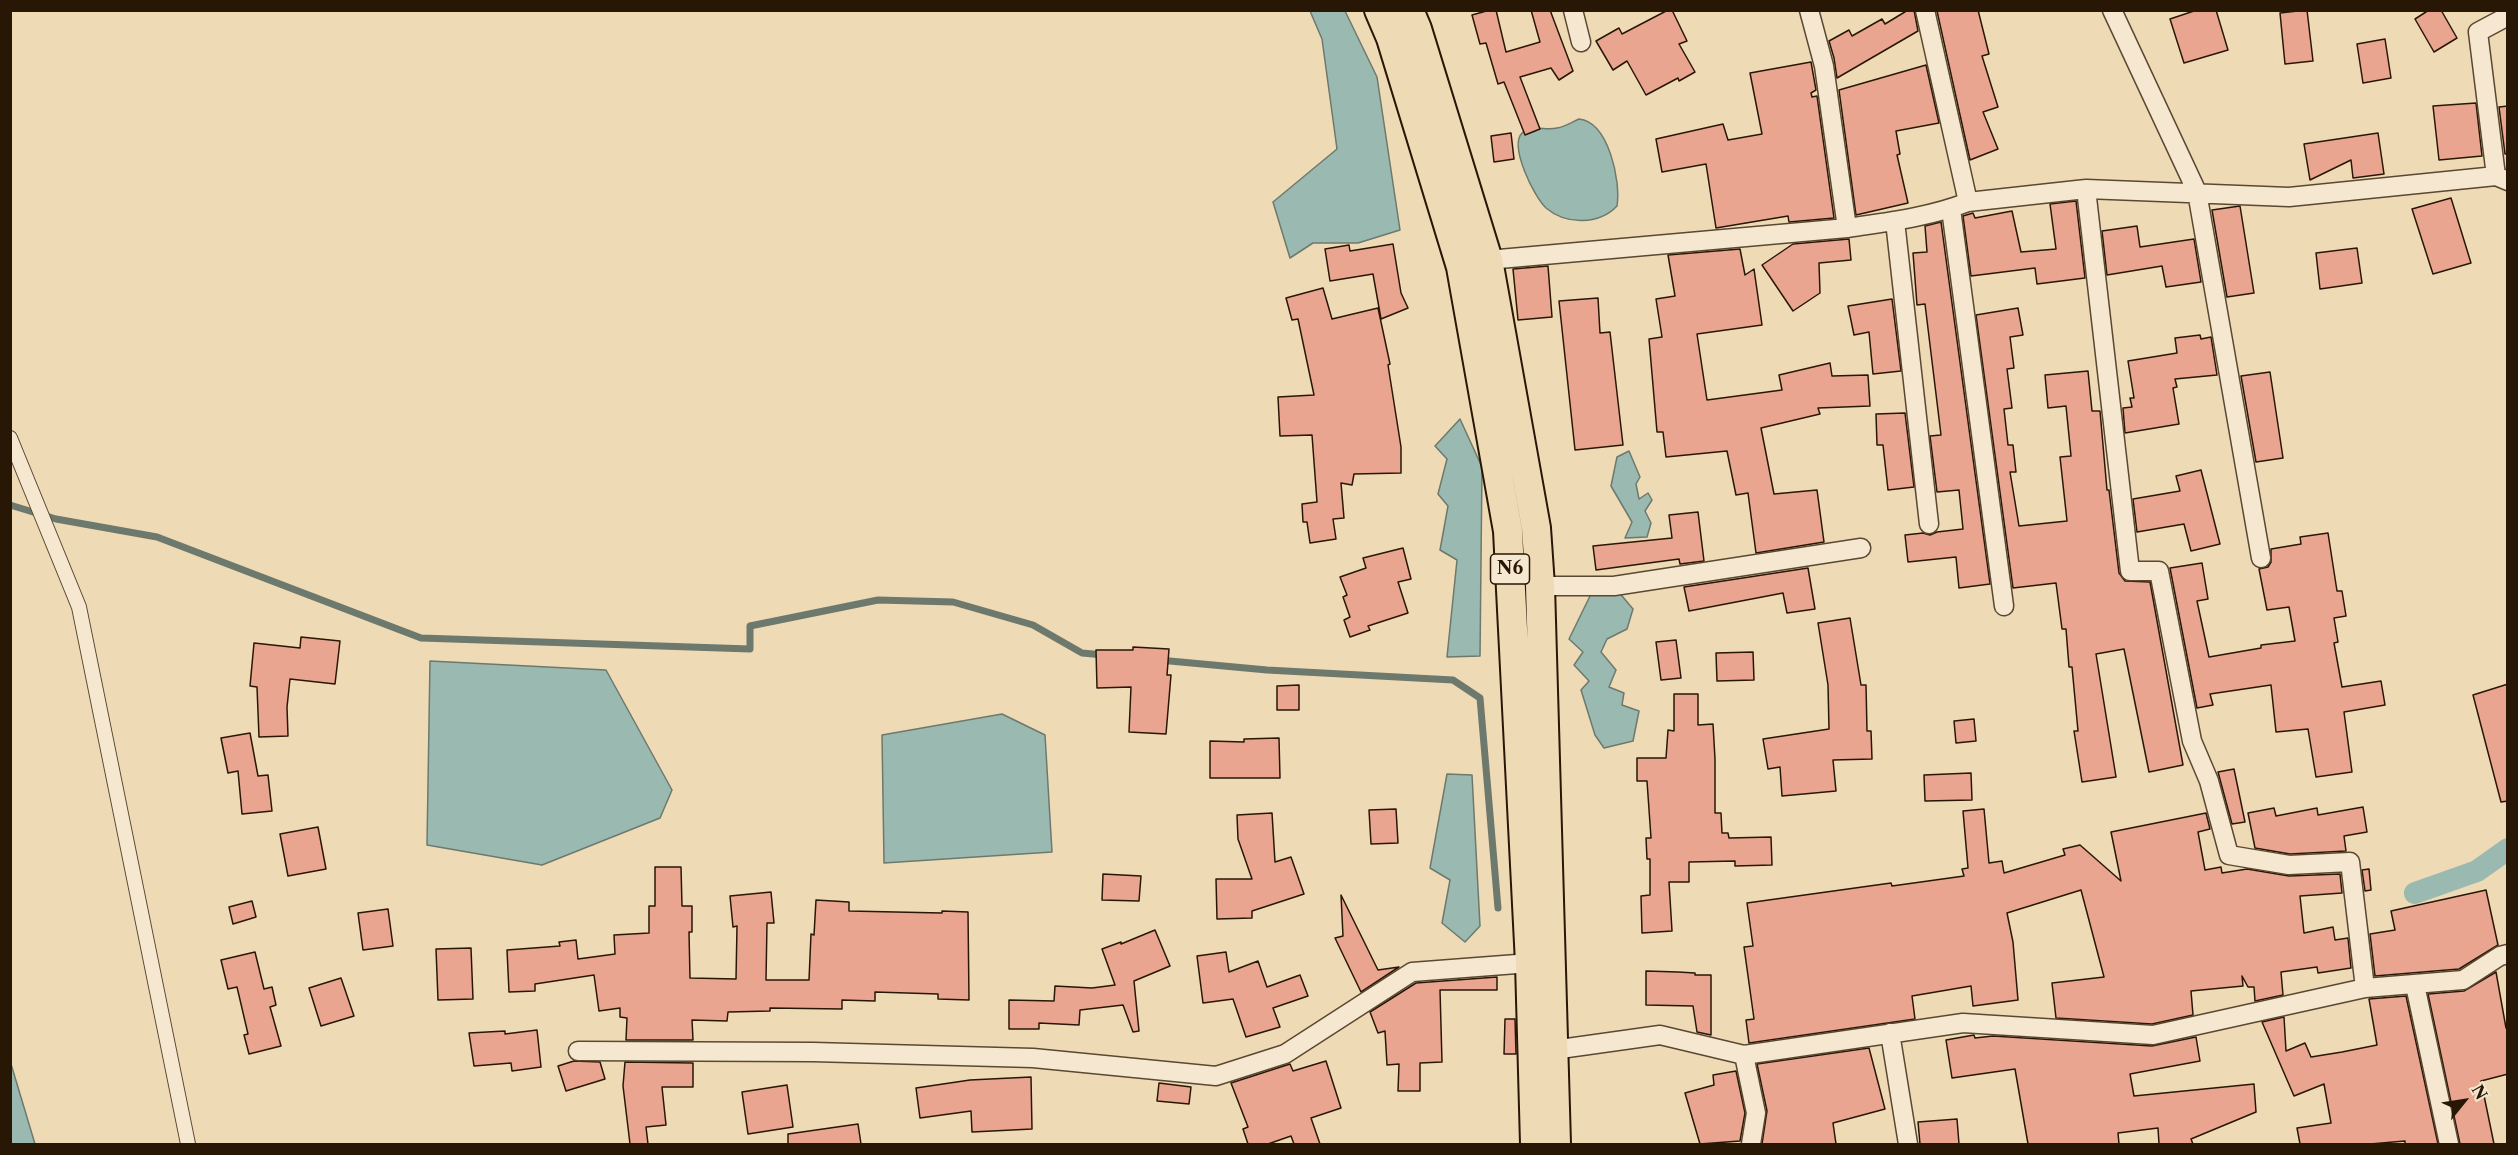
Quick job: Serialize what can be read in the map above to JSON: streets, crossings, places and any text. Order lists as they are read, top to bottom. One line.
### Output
{"streets":{"highway":["N6"]},"north":"top right"}
